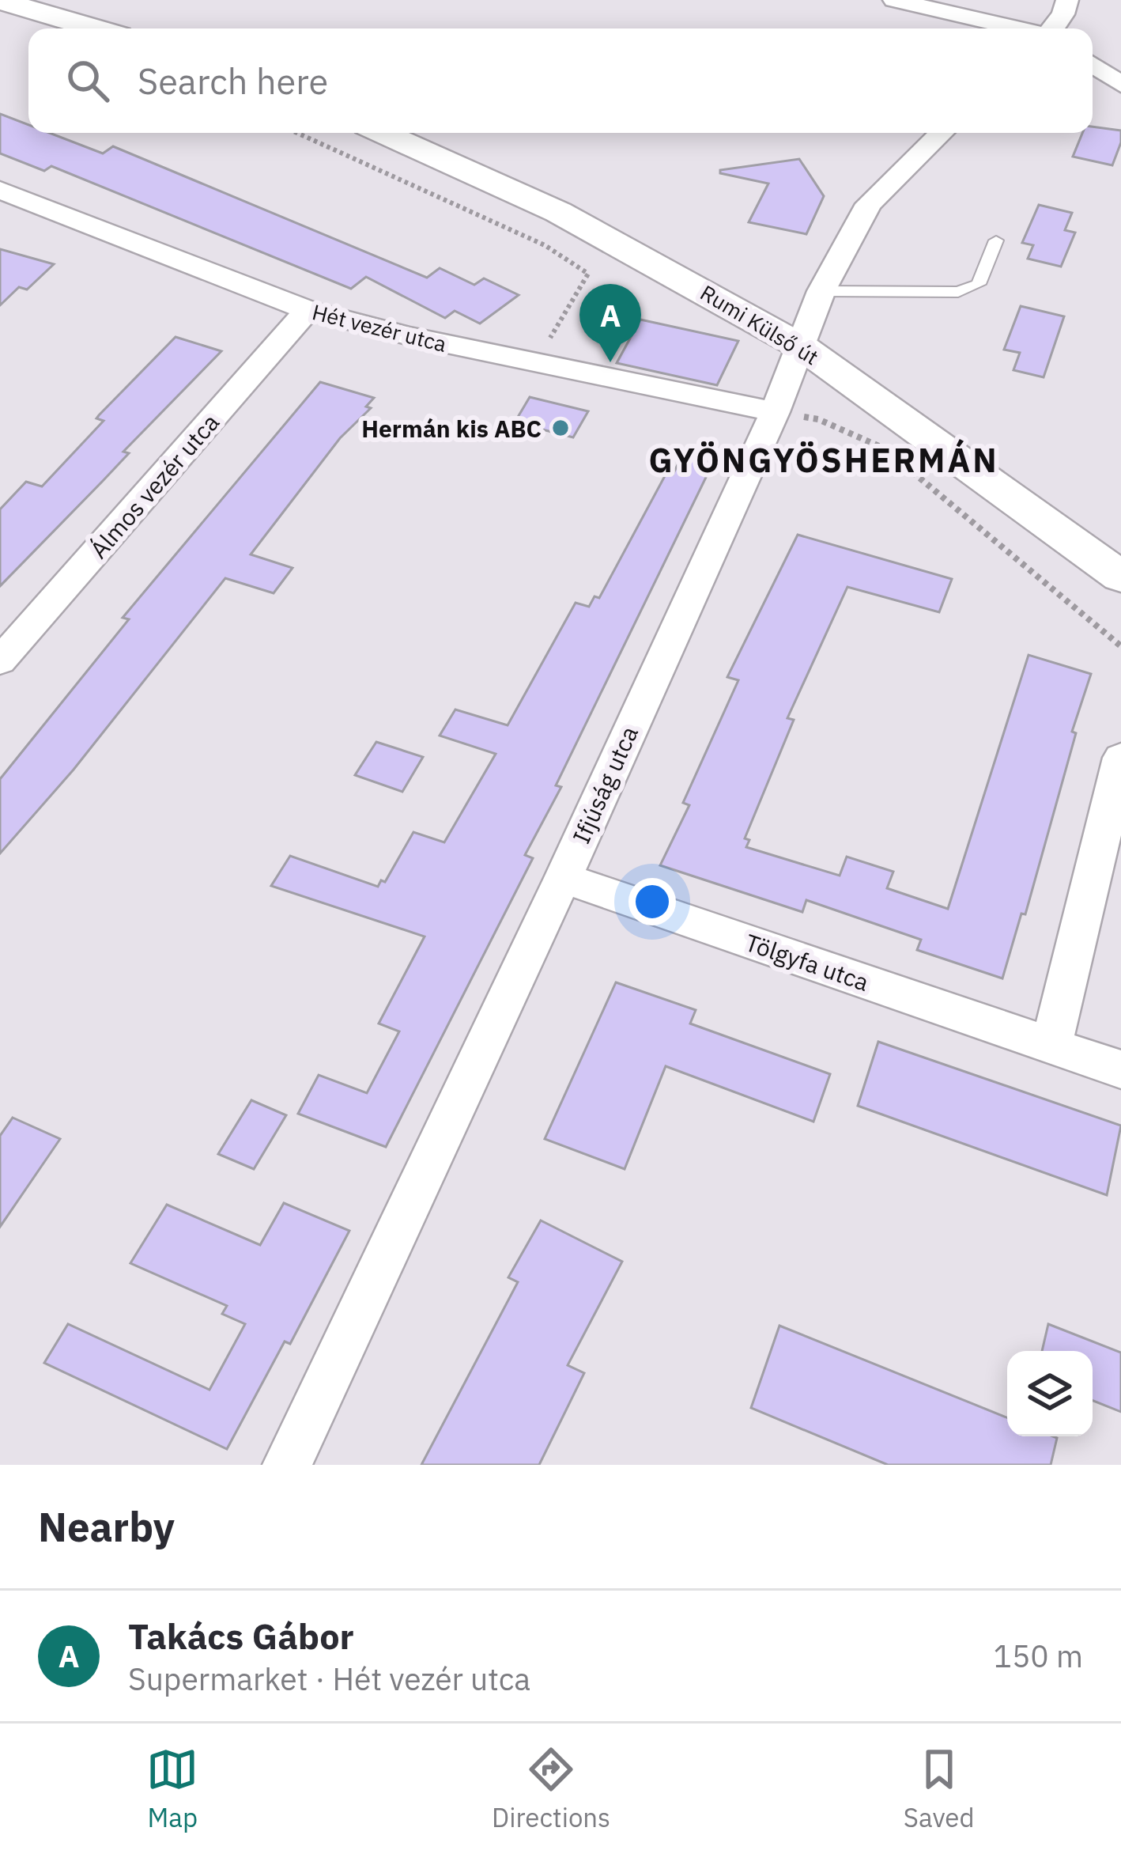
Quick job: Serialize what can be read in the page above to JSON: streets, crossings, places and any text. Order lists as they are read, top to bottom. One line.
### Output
{"streets":{"street":["Rumi Külső út","Hét vezér utca","Álmos vezér utca","Ifjúság utca","Tölgyfa utca"]},"crossings":[["Rumi Külső út","Ifjúság utca"],["Hét vezér utca","Álmos vezér utca"],["Hét vezér utca","Ifjúság utca"],["Ifjúság utca","Tölgyfa utca"]],"districts":["GYÖNGYÖSHERMÁN"],"places":["Hermán kis ABC"],"page":{"search":"Search here","pins":"A","heading":"Nearby","list":[{"mark":"A","name":"Takács Gábor","note":"Supermarket · Hét vezér utca","value":"150 m"}],"nav":["Map","Directions","Saved"]}}
